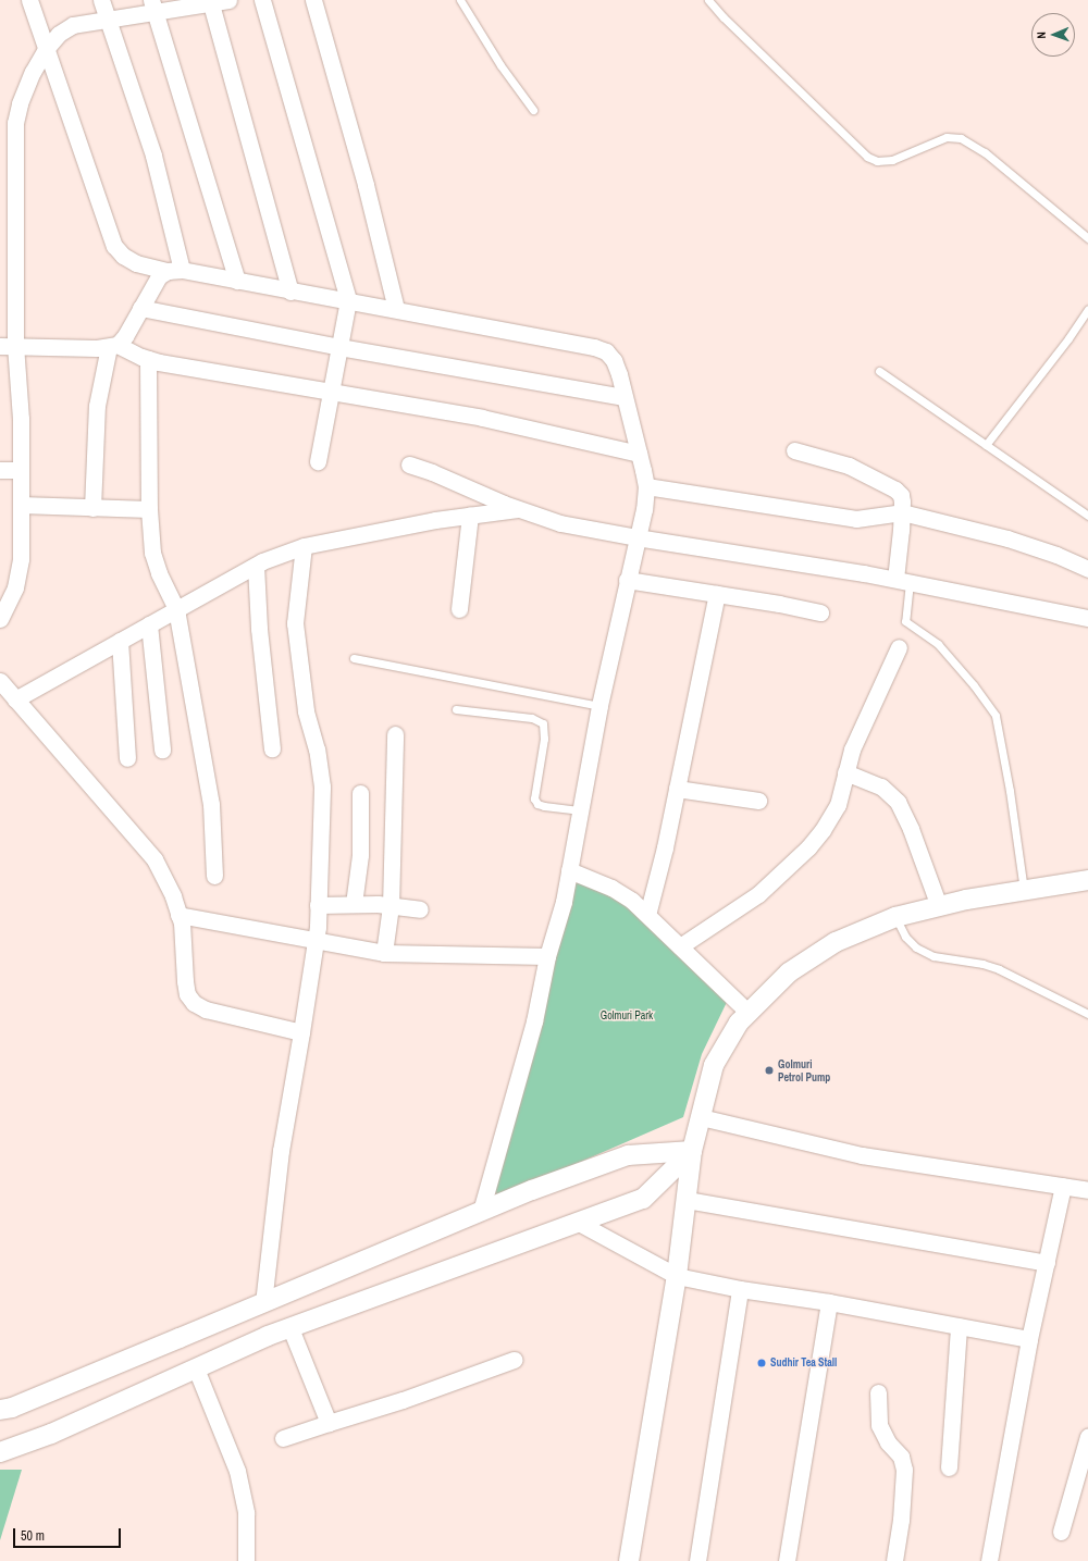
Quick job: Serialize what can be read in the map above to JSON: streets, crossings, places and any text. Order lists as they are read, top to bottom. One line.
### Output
{"parks":["Golmuri Park"],"places":["Golmuri Petrol Pump","Sudhir Tea Stall"],"scale_bar":"50 m","north":"left"}
